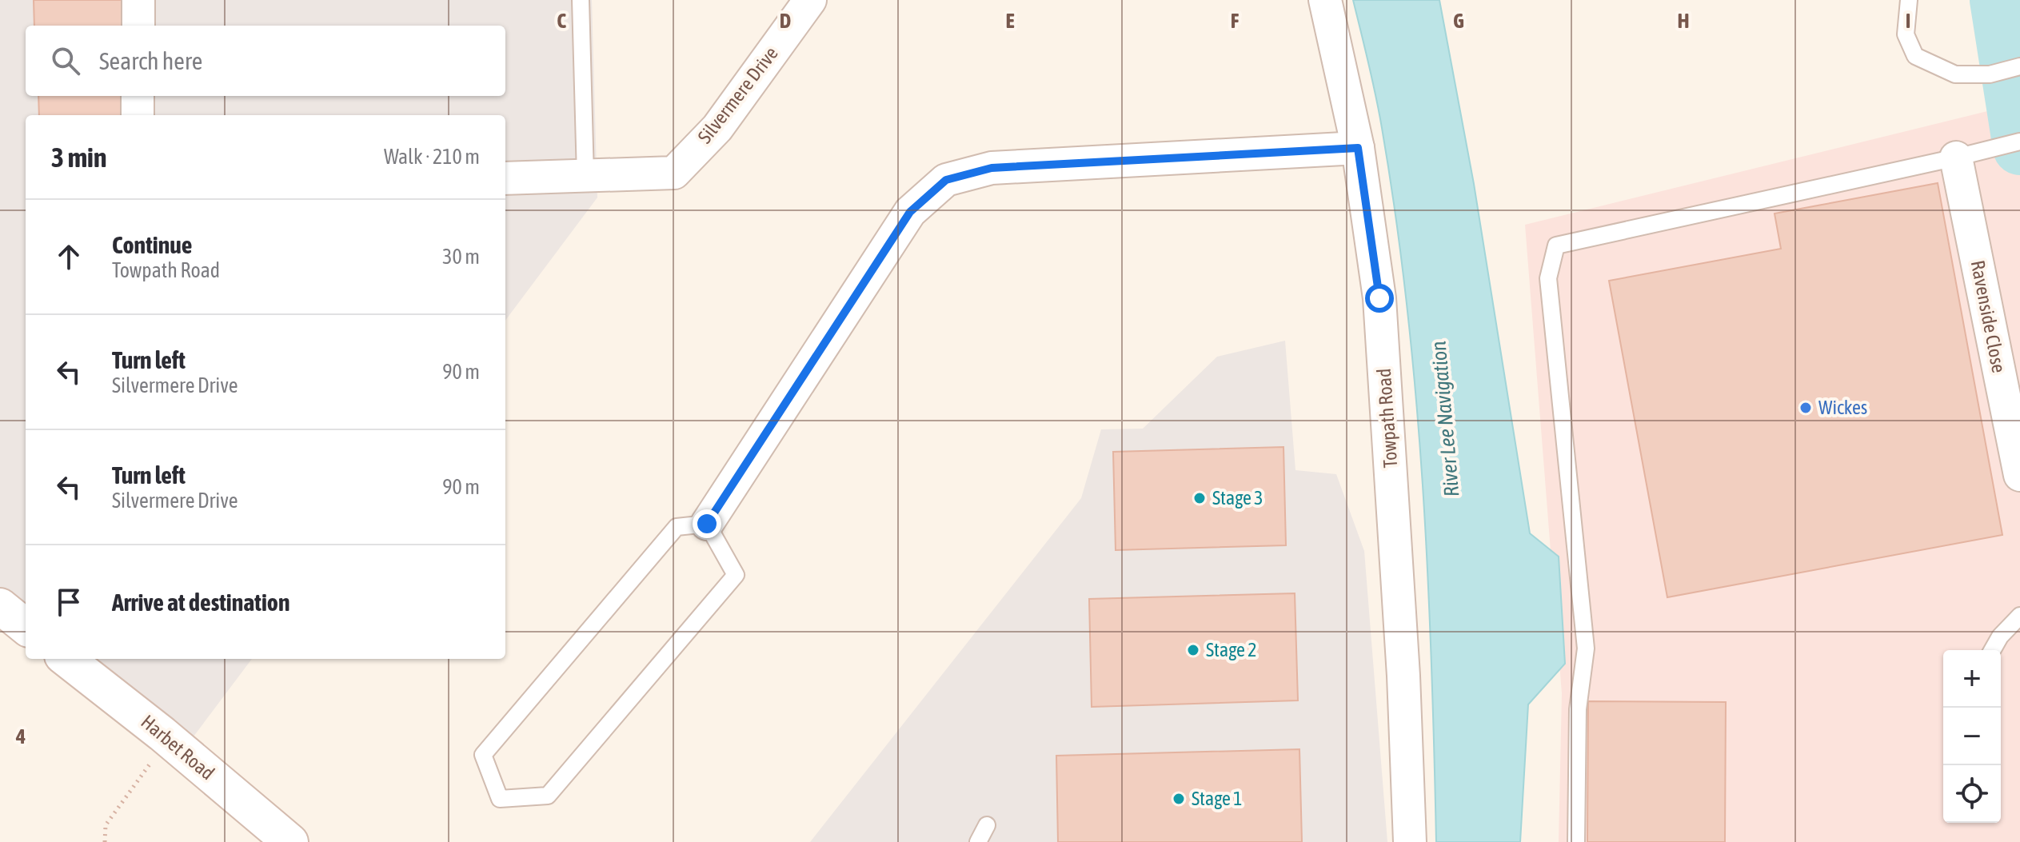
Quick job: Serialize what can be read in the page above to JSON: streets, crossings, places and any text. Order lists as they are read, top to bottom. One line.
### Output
{"streets":{"street":["Silvermere Drive","Ravenside Close","Towpath Road","Harbet Road"]},"water":["River Lee Navigation"],"places":["Wickes","Stage 3","Stage 2","Stage 1"],"page":{"search":"Search here","heading":["3 min","Walk · 210 m"],"list":[["Continue","Towpath Road","30 m"],["Turn left","Silvermere Drive","90 m"],["Turn left","Silvermere Drive","90 m"],"Arrive at destination"],"map_buttons":["+","−"]},"grid":{"columns":["C","D","E","F","G","H","I"],"rows":["4"]}}
